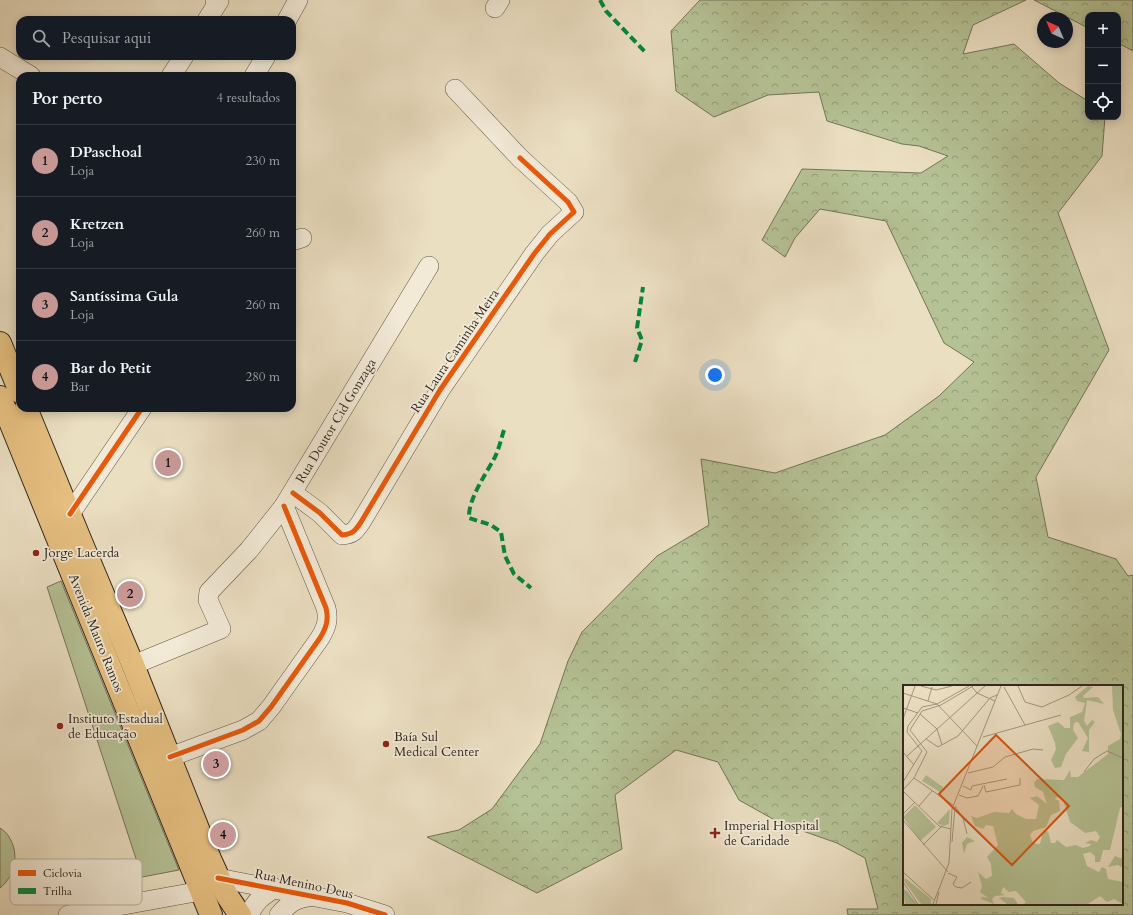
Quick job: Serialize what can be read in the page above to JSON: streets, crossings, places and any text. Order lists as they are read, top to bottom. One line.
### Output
{"streets":{"main road":["Avenida Mauro Ramos"],"street":["Rua Laura Caminha Meira","Rua Doutor Cid Gonzaga","Rua Menino Deus"]},"crossings":[["Rua Laura Caminha Meira","Rua Doutor Cid Gonzaga"],["Rua Doutor Cid Gonzaga","Avenida Mauro Ramos"],["Avenida Mauro Ramos","Rua Menino Deus"]],"places":{"other":["Jorge Lacerda","Instituto Estadual de Educação","Baía Sul Medical Center"],"health":["Imperial Hospital de Caridade"]},"legend":["Ciclovia","Trilha"],"north":"top left","page":{"map_buttons":["+","−"],"search":"Pesquisar aqui","heading":["Por perto","4 resultados"],"list":[{"mark":"1","name":"DPaschoal","note":"Loja","value":"230 m"},{"mark":"2","name":"Kretzen","note":"Loja","value":"260 m"},{"mark":"3","name":"Santíssima Gula","note":"Loja","value":"260 m"},{"mark":"4","name":"Bar do Petit","note":"Bar","value":"280 m"}],"pins":["1","2","3","4"]}}
